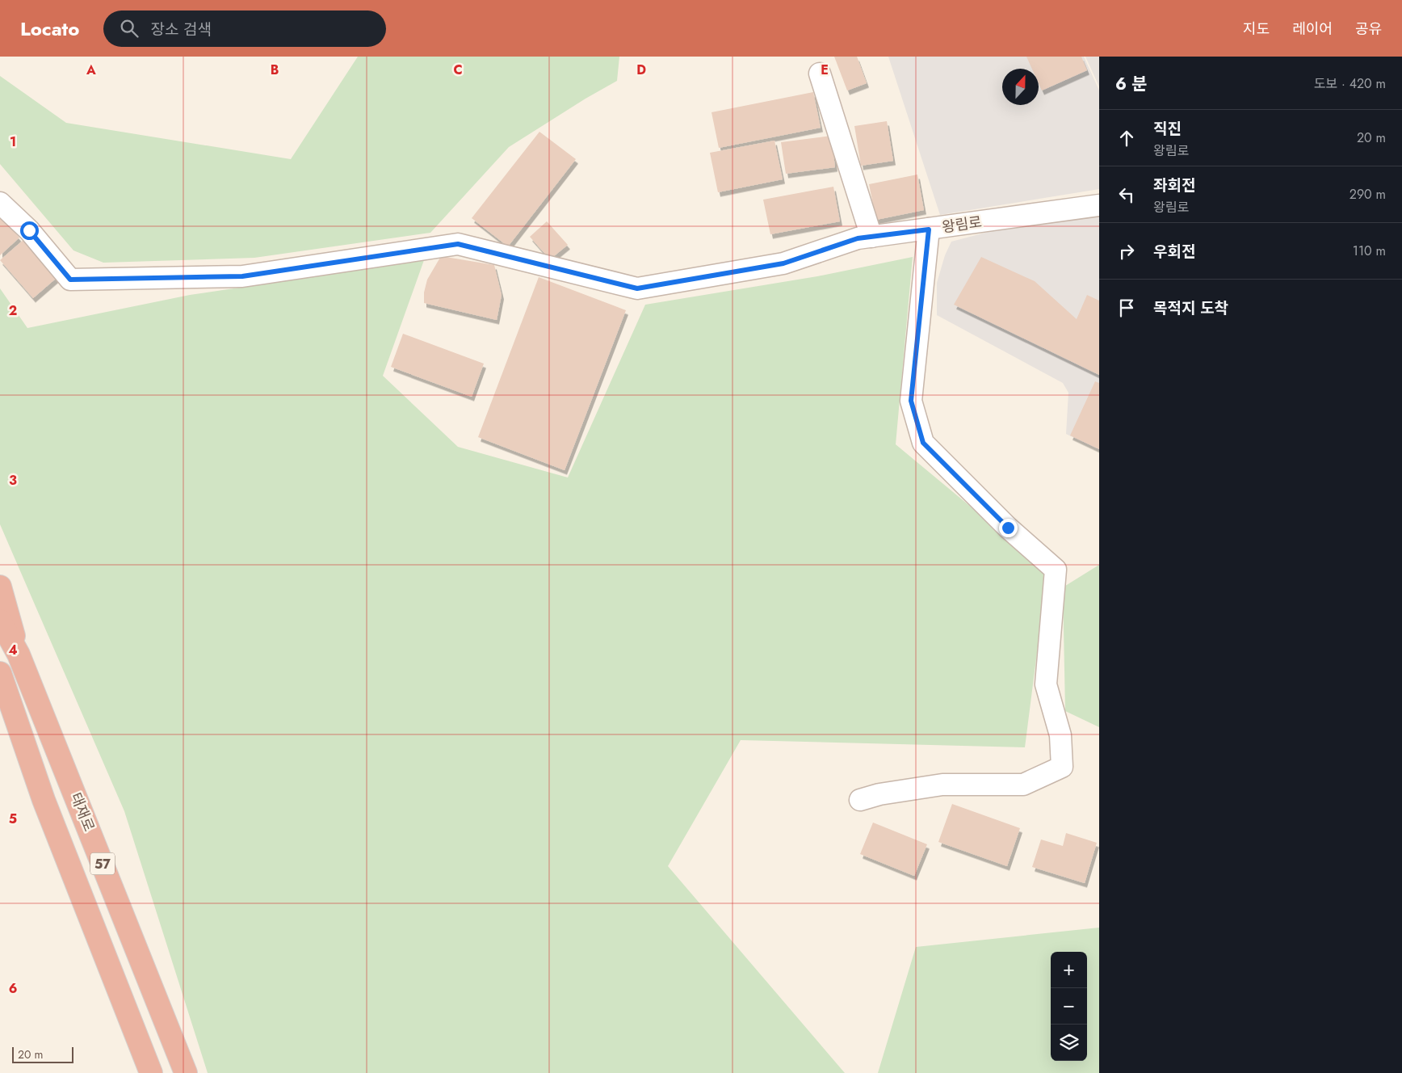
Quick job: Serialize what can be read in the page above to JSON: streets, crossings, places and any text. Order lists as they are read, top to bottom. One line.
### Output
{"streets":{"highway":["태재로","57"],"street":["왕림로"]},"scale_bar":"20 m","north":"top","page":{"header":"Locato","search":"장소 검색","nav":["지도","레이어","공유"],"heading":["6 분","도보 · 420 m"],"list":[["직진","왕림로","20 m"],["좌회전","왕림로","290 m"],["우회전","110 m"],"목적지 도착"],"map_buttons":["+","−"],"scale":"20 m"},"grid":{"columns":["A","B","C","D","E"],"rows":["1","2","3","4","5","6"]}}
